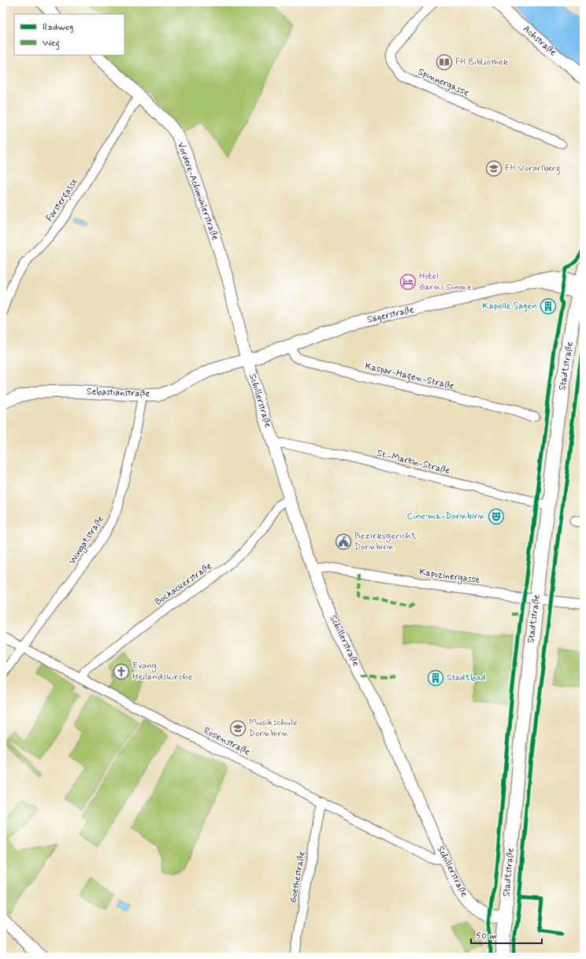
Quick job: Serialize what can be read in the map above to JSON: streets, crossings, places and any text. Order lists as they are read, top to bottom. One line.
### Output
{"streets":{"main road":["Stadtstraße"],"street":["Achstraße","Spinnergasse","Vordere-Achmühlerstraße","Förstergasse","Sägerstraße","Kaspar-Hagen-Straße","Sebastianstraße","Schillerstraße","St.-Martin-Straße","Wingatstraße","Kapuzinergasse","Bockackerstraße","Rosenstraße","Goethestraße"]},"crossings":[["Vordere-Achmühlerstraße","Förstergasse"],["Vordere-Achmühlerstraße","Sägerstraße"],["Vordere-Achmühlerstraße","Sebastianstraße"],["Vordere-Achmühlerstraße","Schillerstraße"],["Sägerstraße","Stadtstraße"],["Sägerstraße","Kaspar-Hagen-Straße"],["Sägerstraße","Sebastianstraße"],["Sägerstraße","Schillerstraße"],["Stadtstraße","Schillerstraße"],["Stadtstraße","St.-Martin-Straße"],["Stadtstraße","Kapuzinergasse"],["Sebastianstraße","Schillerstraße"],["Sebastianstraße","Wingatstraße"],["Schillerstraße","St.-Martin-Straße"],["Schillerstraße","Kapuzinergasse"],["Schillerstraße","Bockackerstraße"],["Schillerstraße","Rosenstraße"],["Wingatstraße","Rosenstraße"],["Bockackerstraße","Rosenstraße"],["Rosenstraße","Goethestraße"]],"places":{"library":["FH Bibliothek"],"school or university":["FH Vorarlberg","Musikschule Dornbirn"],"hotel":["Hotel Garni Sonne"],"building":["Kapelle Sägen","Stadtbad"],"theatre":["Cinema-Dornbirn"],"public building":["Bezirksgericht Dornbirn"],"church":["Evang. Heilandskirche"]},"legend":["Radweg","Weg"],"scale_bar":"50 m"}
